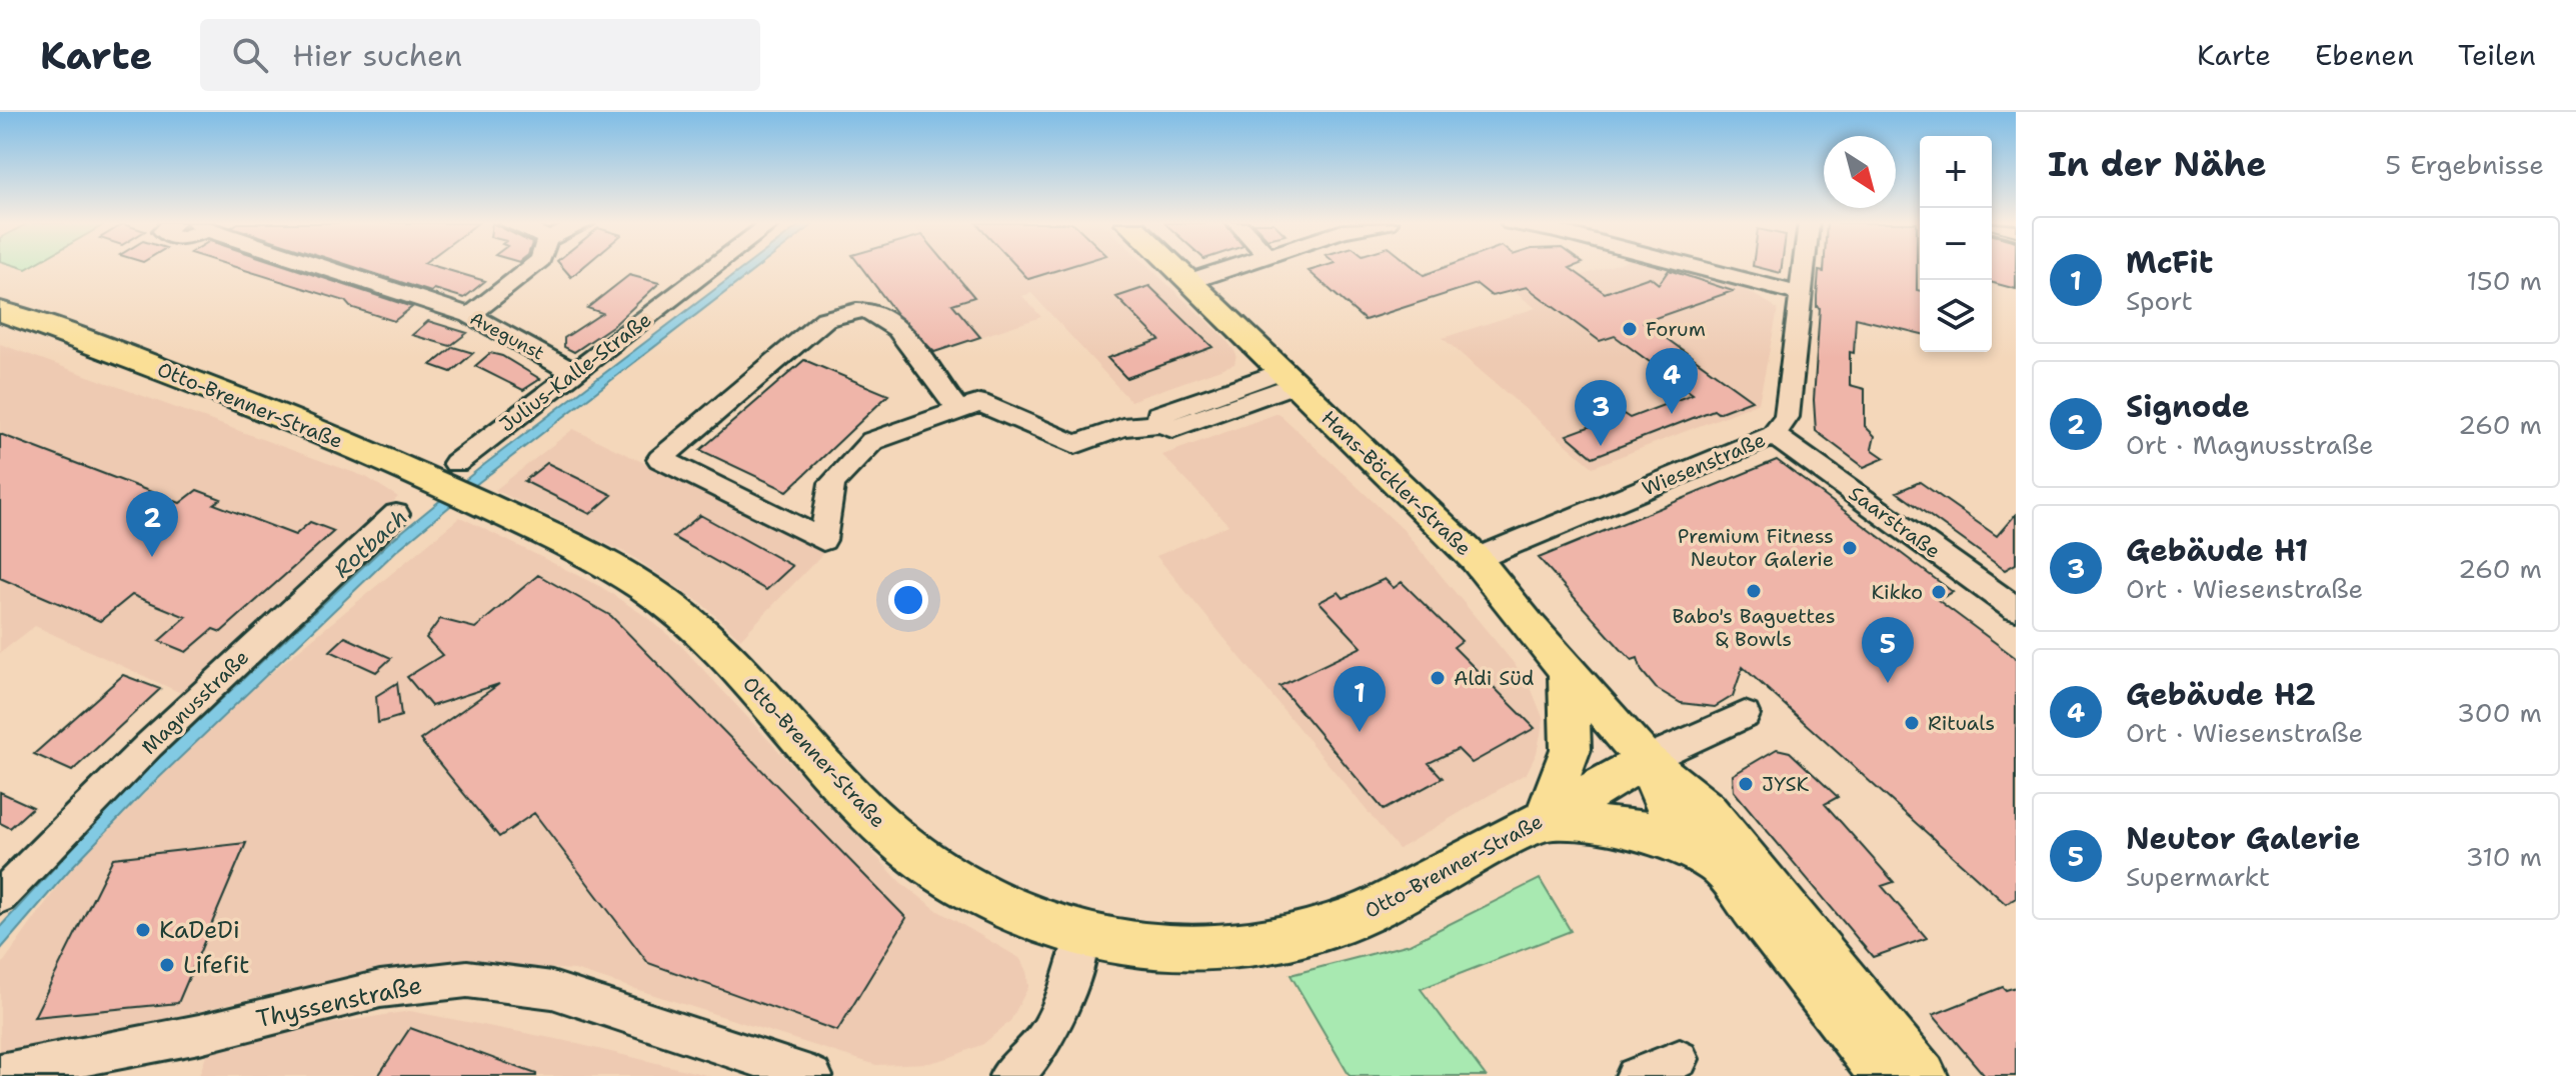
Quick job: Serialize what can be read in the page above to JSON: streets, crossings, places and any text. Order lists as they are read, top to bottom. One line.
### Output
{"streets":{"main road":["Otto-Brenner-Straße","Hans-Böckler-Straße"],"street":["Avegunst","Julius-Kalle-Straße","Wiesenstraße","Saarstraße","Magnusstraße","Thyssenstraße"]},"crossings":[["Avegunst","Julius-Kalle-Straße"],["Julius-Kalle-Straße","Otto-Brenner-Straße"],["Otto-Brenner-Straße","Hans-Böckler-Straße"],["Wiesenstraße","Hans-Böckler-Straße"],["Wiesenstraße","Saarstraße"]],"water":["Rotbach"],"places":["Forum","Premium Fitness Neutor Galerie","Babo's Baguettes & Bowls","Kikko","Aldi Süd","Rituals","JYSK","KaDeDi","Lifefit"],"north":"bottom right","page":{"header":"Karte","search":"Hier suchen","nav":["Karte","Ebenen","Teilen"],"heading":["In der Nähe","5 Ergebnisse"],"map_buttons":["+","−"],"list":[{"mark":"1","name":"McFit","note":"Sport","value":"150 m"},{"mark":"2","name":"Signode","note":"Ort · Magnusstraße","value":"260 m"},{"mark":"3","name":"Gebäude H1","note":"Ort · Wiesenstraße","value":"260 m"},{"mark":"4","name":"Gebäude H2","note":"Ort · Wiesenstraße","value":"300 m"},{"mark":"5","name":"Neutor Galerie","note":"Supermarkt","value":"310 m"}],"pins":["4","3","2","5","1"]}}
